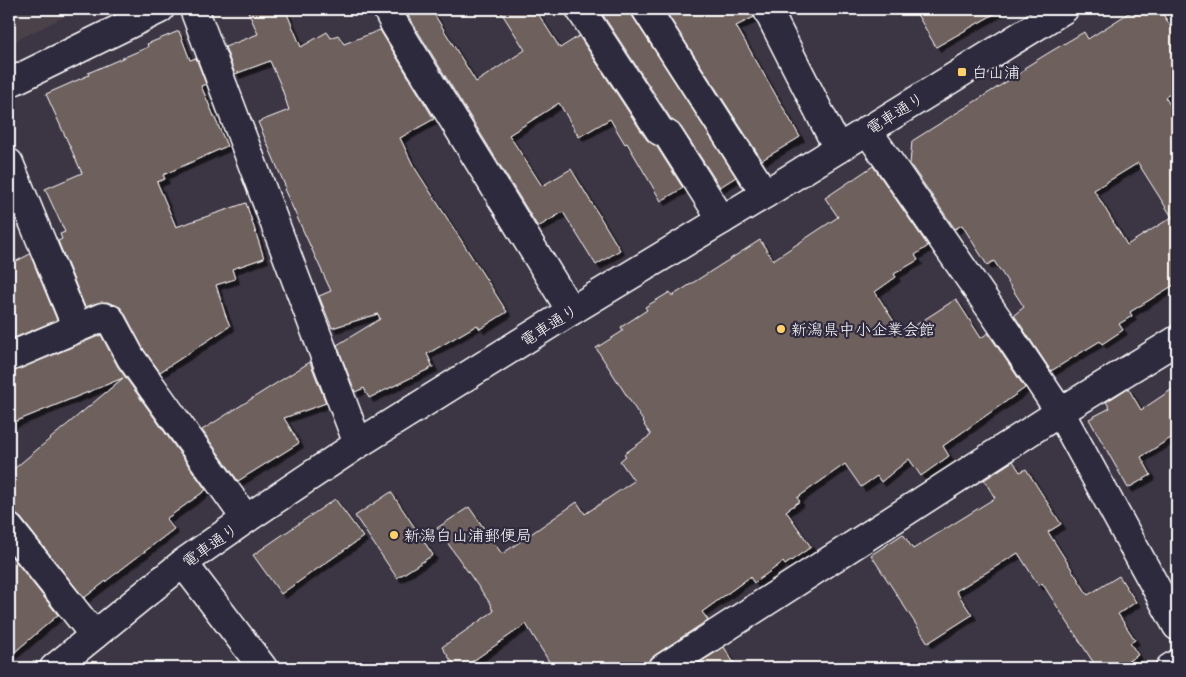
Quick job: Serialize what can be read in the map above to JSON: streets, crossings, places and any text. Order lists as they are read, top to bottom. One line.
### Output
{"streets":{"street":["電車通り"]},"places":{"transit":["白山浦"],"other":["新潟県中小企業会館","新潟白山浦郵便局"]}}
